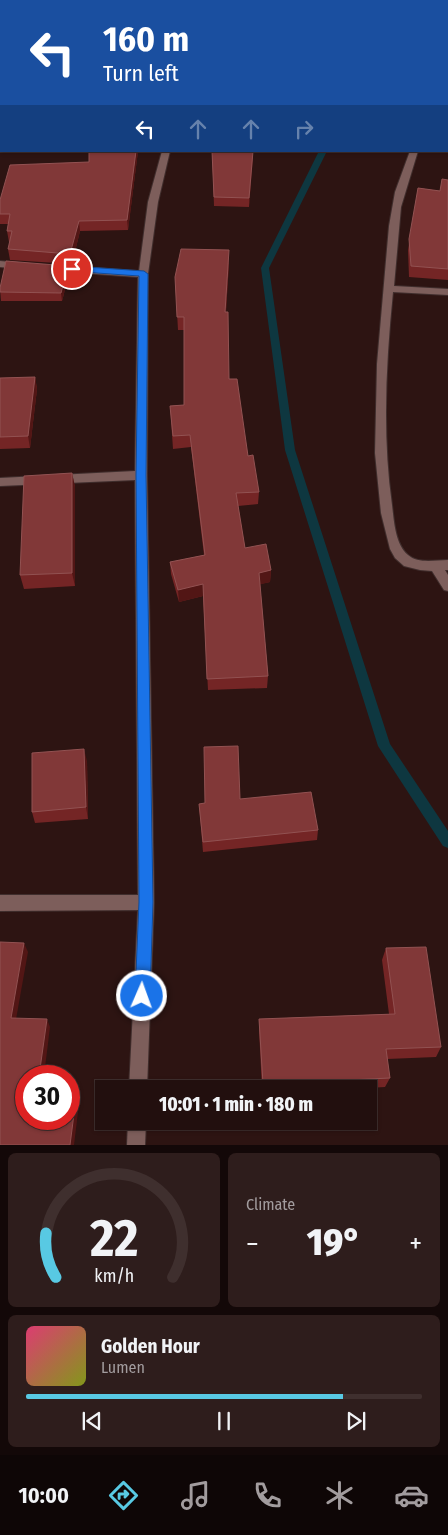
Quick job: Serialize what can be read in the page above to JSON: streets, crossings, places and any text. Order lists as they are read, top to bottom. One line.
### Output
{"page":{"turn":["160 m","Turn left"],"limit":"30","trip":"10:01 · 1 min · 180 m","tile":"Climate","heat":["−","19°","+"],"song":["Golden Hour","Lumen"],"tabs":"10:00","gauge":["22","km/h"]}}
